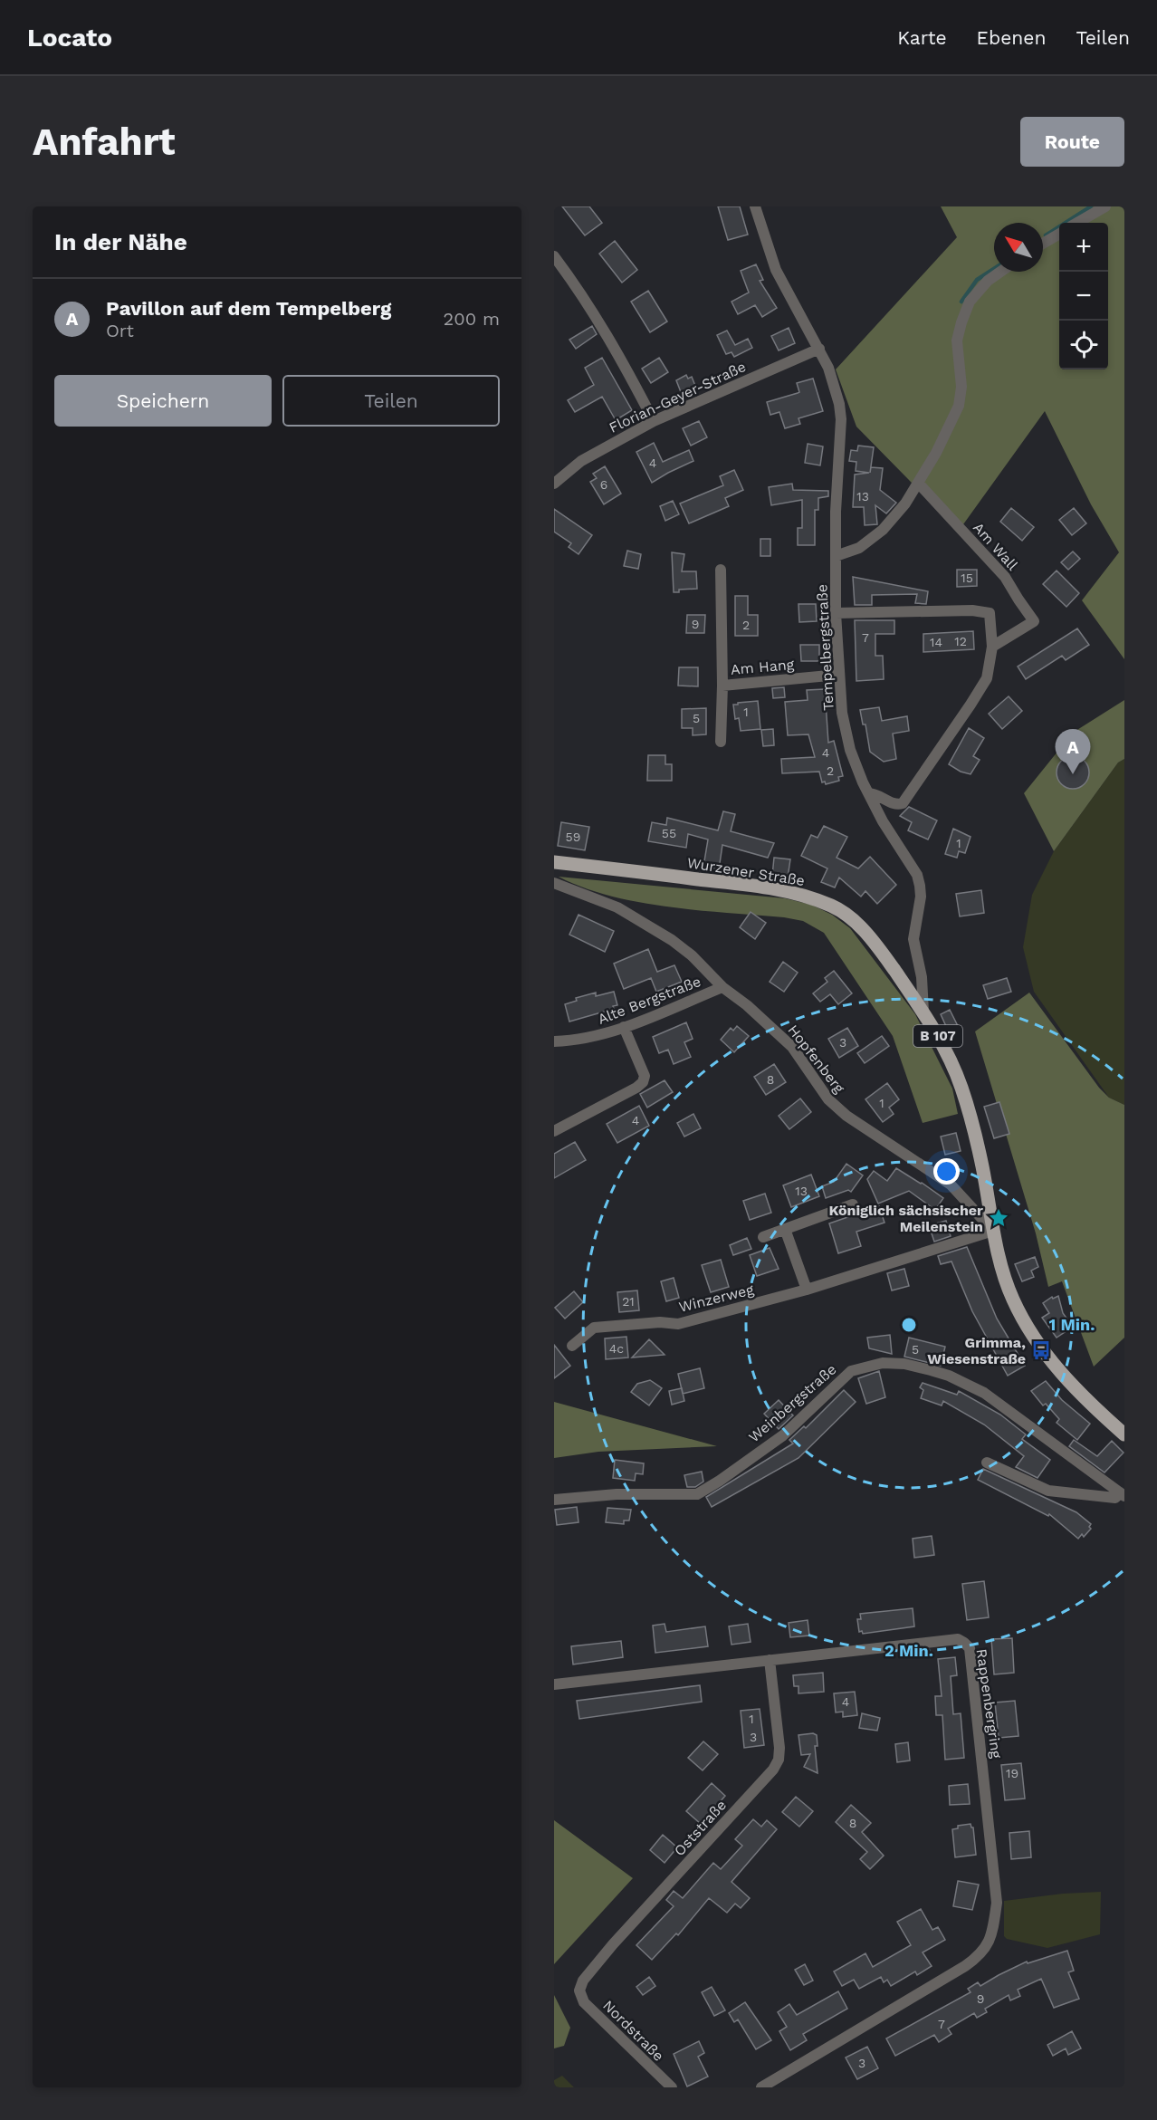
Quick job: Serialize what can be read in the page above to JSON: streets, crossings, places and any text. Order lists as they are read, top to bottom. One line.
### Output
{"streets":{"main road":["Wurzener Straße","B 107"],"street":["Florian-Geyer-Straße","Am Wall","Tempelbergstraße","Am Hang","Alte Bergstraße","Hopfenberg","Winzerweg","Weinbergstraße","Rappenbergring","Oststraße","Nordstraße"]},"crossings":[["Florian-Geyer-Straße","Tempelbergstraße"],["Tempelbergstraße","Am Hang"],["Tempelbergstraße","Wurzener Straße"],["Wurzener Straße","Hopfenberg"],["Wurzener Straße","Winzerweg"],["Alte Bergstraße","Hopfenberg"],["Hopfenberg","Winzerweg"],["Rappenbergring","Oststraße"],["Oststraße","Nordstraße"]],"places":{"place":["Königlich sächsischer Meilenstein"],"bus stop":["Grimma, Wiesenstraße"]},"house_numbers":["4","6","13","15","9","2","7","12","14","1","5","4","2","55","59","1","3","8","1","4","13","21","4c","5","4","1","3","19","8","9","7","3"],"north":"top left","page":{"header":"Locato","nav":["Karte","Ebenen","Teilen"],"buttons":["Route",["Speichern","Teilen"]],"title":"Anfahrt","heading":"In der Nähe","map_buttons":["+","−"],"list":[{"mark":"A","name":"Pavillon auf dem Tempelberg","note":"Ort","value":"200 m"}],"pins":"A"},"rings":["1 Min.","2 Min."]}
